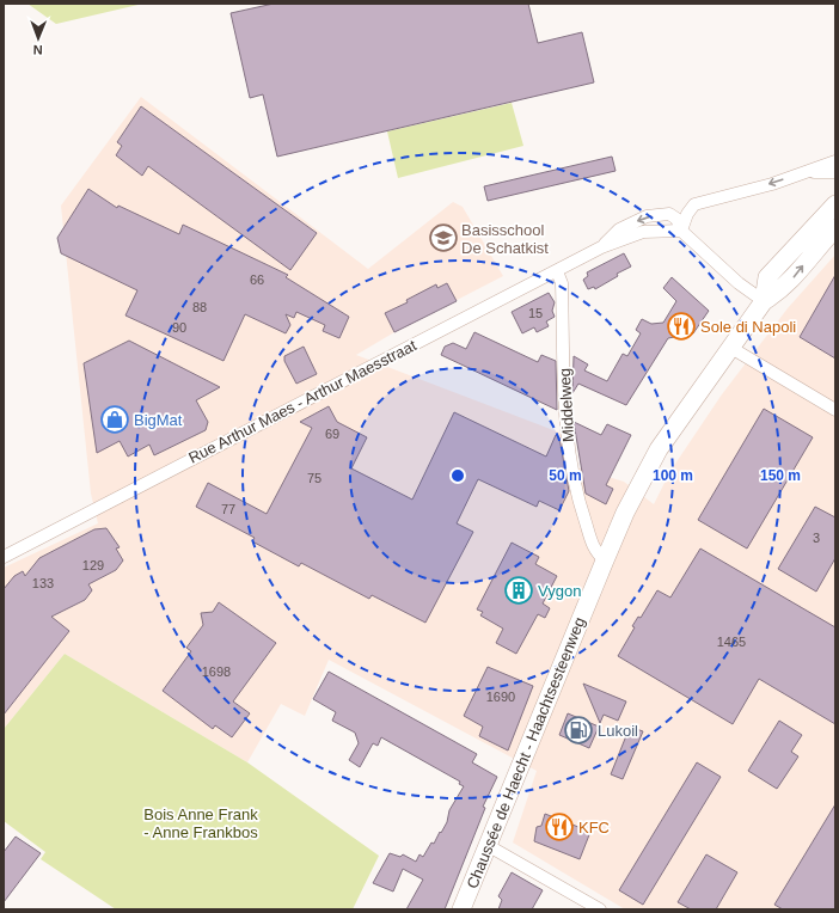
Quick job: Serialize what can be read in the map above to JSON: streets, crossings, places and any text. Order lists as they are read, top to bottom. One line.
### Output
{"streets":{"main road":["Chaussée de Haecht - Haachtsesteenweg"],"street":["Rue Arthur Maes - Arthur Maesstraat","Middelweg"]},"crossings":[["Rue Arthur Maes - Arthur Maesstraat","Middelweg"],["Rue Arthur Maes - Arthur Maesstraat","Chaussée de Haecht - Haachtsesteenweg"],["Middelweg","Chaussée de Haecht - Haachtsesteenweg"]],"parks":["Bois Anne Frank - Anne Frankbos"],"places":{"school or university":["Basisschool De Schatkist"],"restaurant":["Sole di Napoli","KFC"],"shop":["BigMat"],"building":["Vygon"],"fuel station":["Lukoil"]},"house_numbers":["66","88","15","90","69","75","77","3","129","133","1465","1698","1690"],"north":"bottom","rings":["50 m","100 m","150 m"]}
